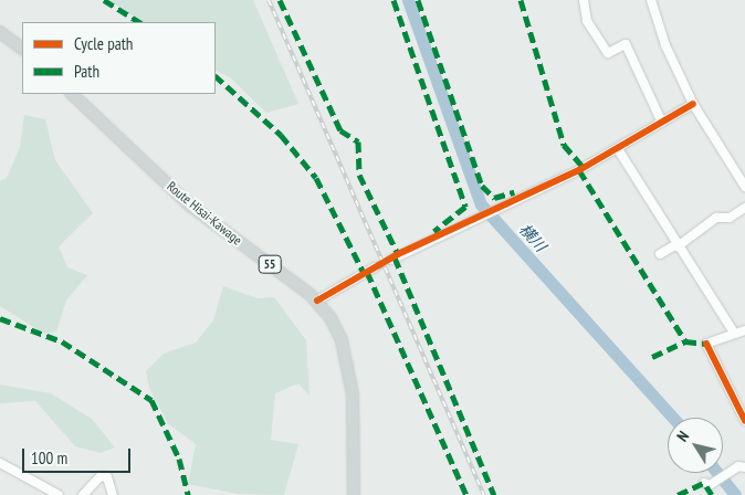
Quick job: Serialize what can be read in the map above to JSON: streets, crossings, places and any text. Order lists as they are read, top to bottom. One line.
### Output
{"streets":{"main road":["Route Hisai-Kawage","55"]},"water":["横川"],"legend":["Cycle path","Path"],"scale_bar":"100 m","north":"top left"}
